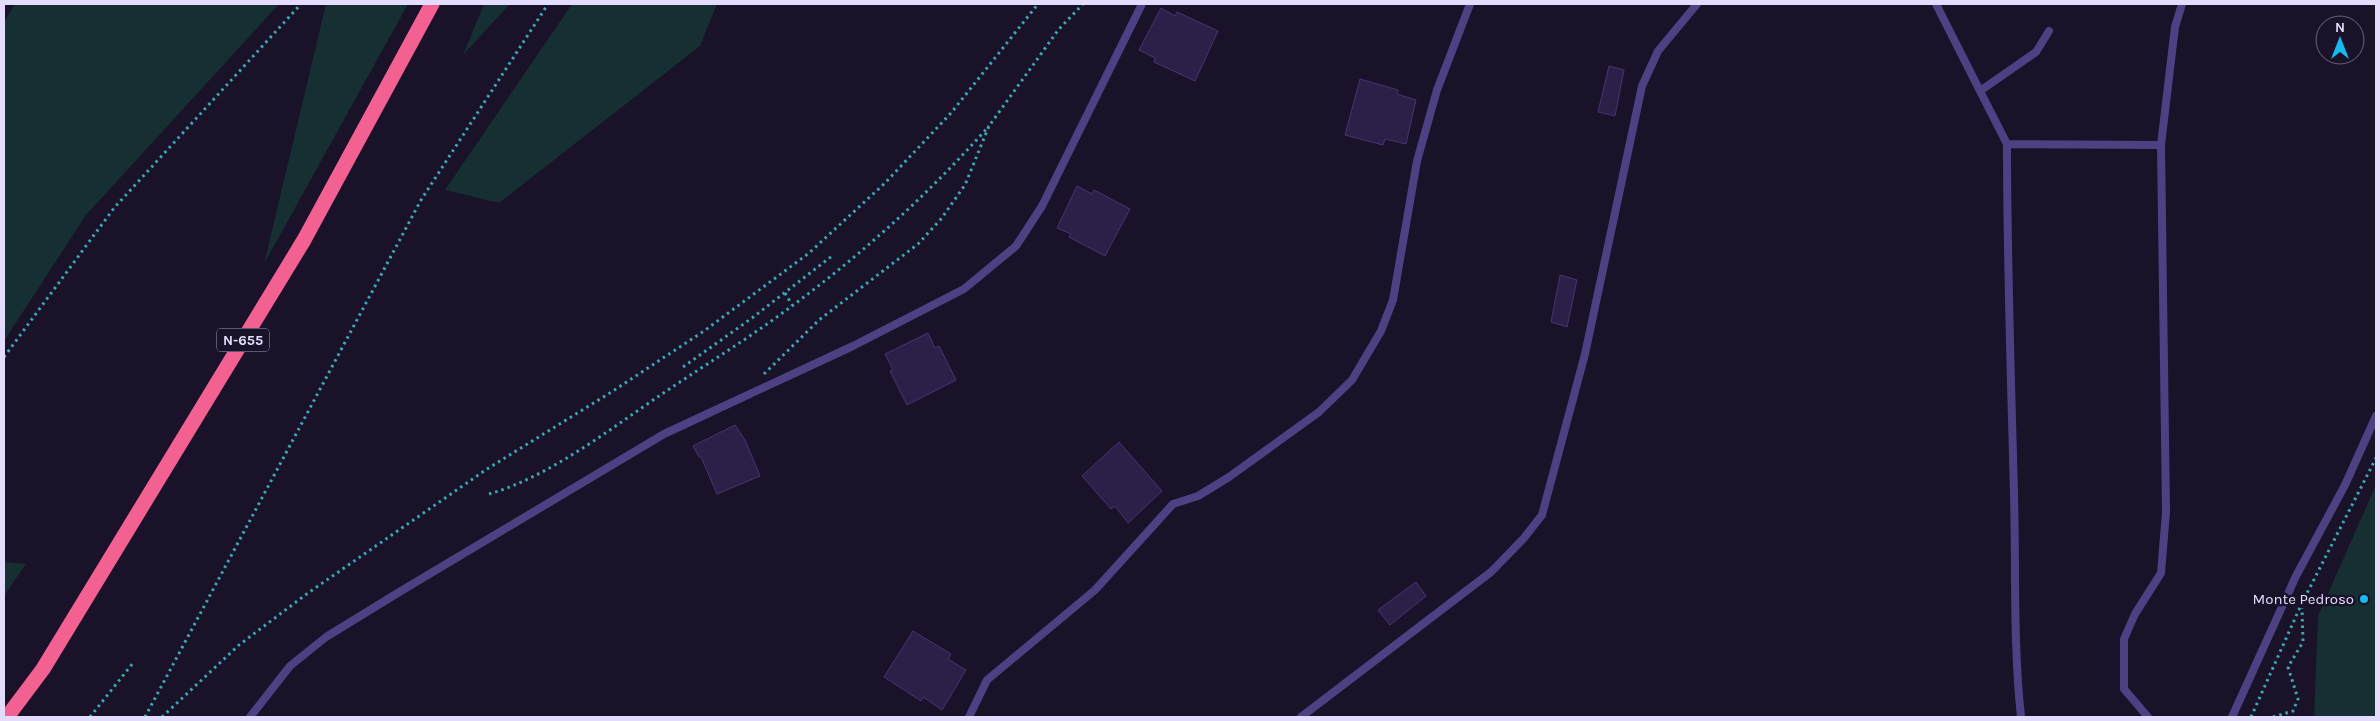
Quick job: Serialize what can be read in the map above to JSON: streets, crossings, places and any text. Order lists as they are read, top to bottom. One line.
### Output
{"streets":{"highway":["N-655"]},"places":["Monte Pedroso"],"north":"top"}
